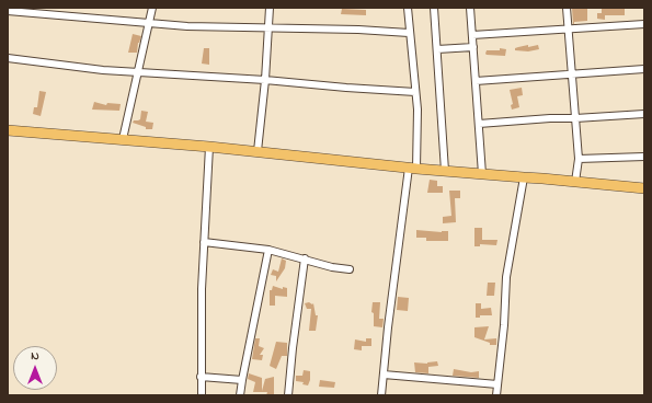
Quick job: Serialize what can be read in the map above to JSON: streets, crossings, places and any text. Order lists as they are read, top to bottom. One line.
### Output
{"north":"top"}
